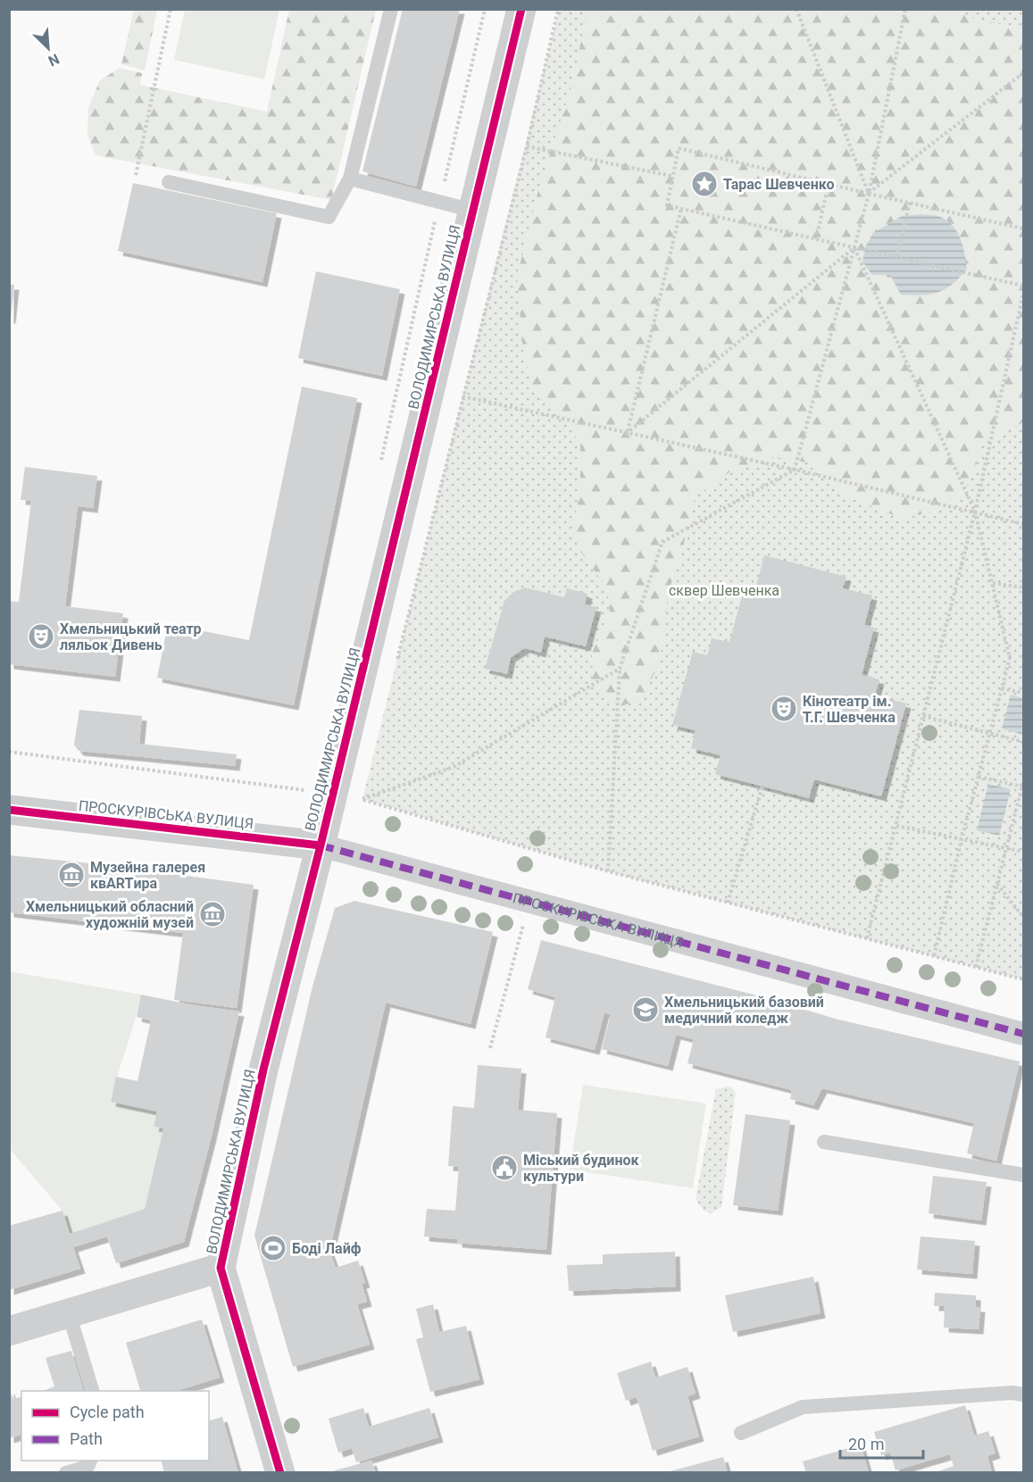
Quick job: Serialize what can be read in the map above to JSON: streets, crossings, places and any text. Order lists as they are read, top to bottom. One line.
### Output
{"streets":{"street":["ВОЛОДИМИРСЬКА ВУЛИЦЯ","ПРОСКУРІВСЬКА ВУЛИЦЯ"]},"crossings":[["ВОЛОДИМИРСЬКА ВУЛИЦЯ","ПРОСКУРІВСЬКА ВУЛИЦЯ"]],"parks":["сквер Шевченка"],"places":{"place":["Тарас Шевченко"],"theatre":["Хмельницький театр ляльок Дивень","Кінотеатр ім. Т.Г. Шевченка"],"museum":["Музейна галерея квARTира","Хмельницький обласний художній музей"],"school or university":["Хмельницький базовий медичний коледж"],"public building":["Міський будинок культури"],"sports":["Боді Лайф"]},"legend":["Cycle path","Path"],"scale_bar":"20 m","north":"bottom right"}
